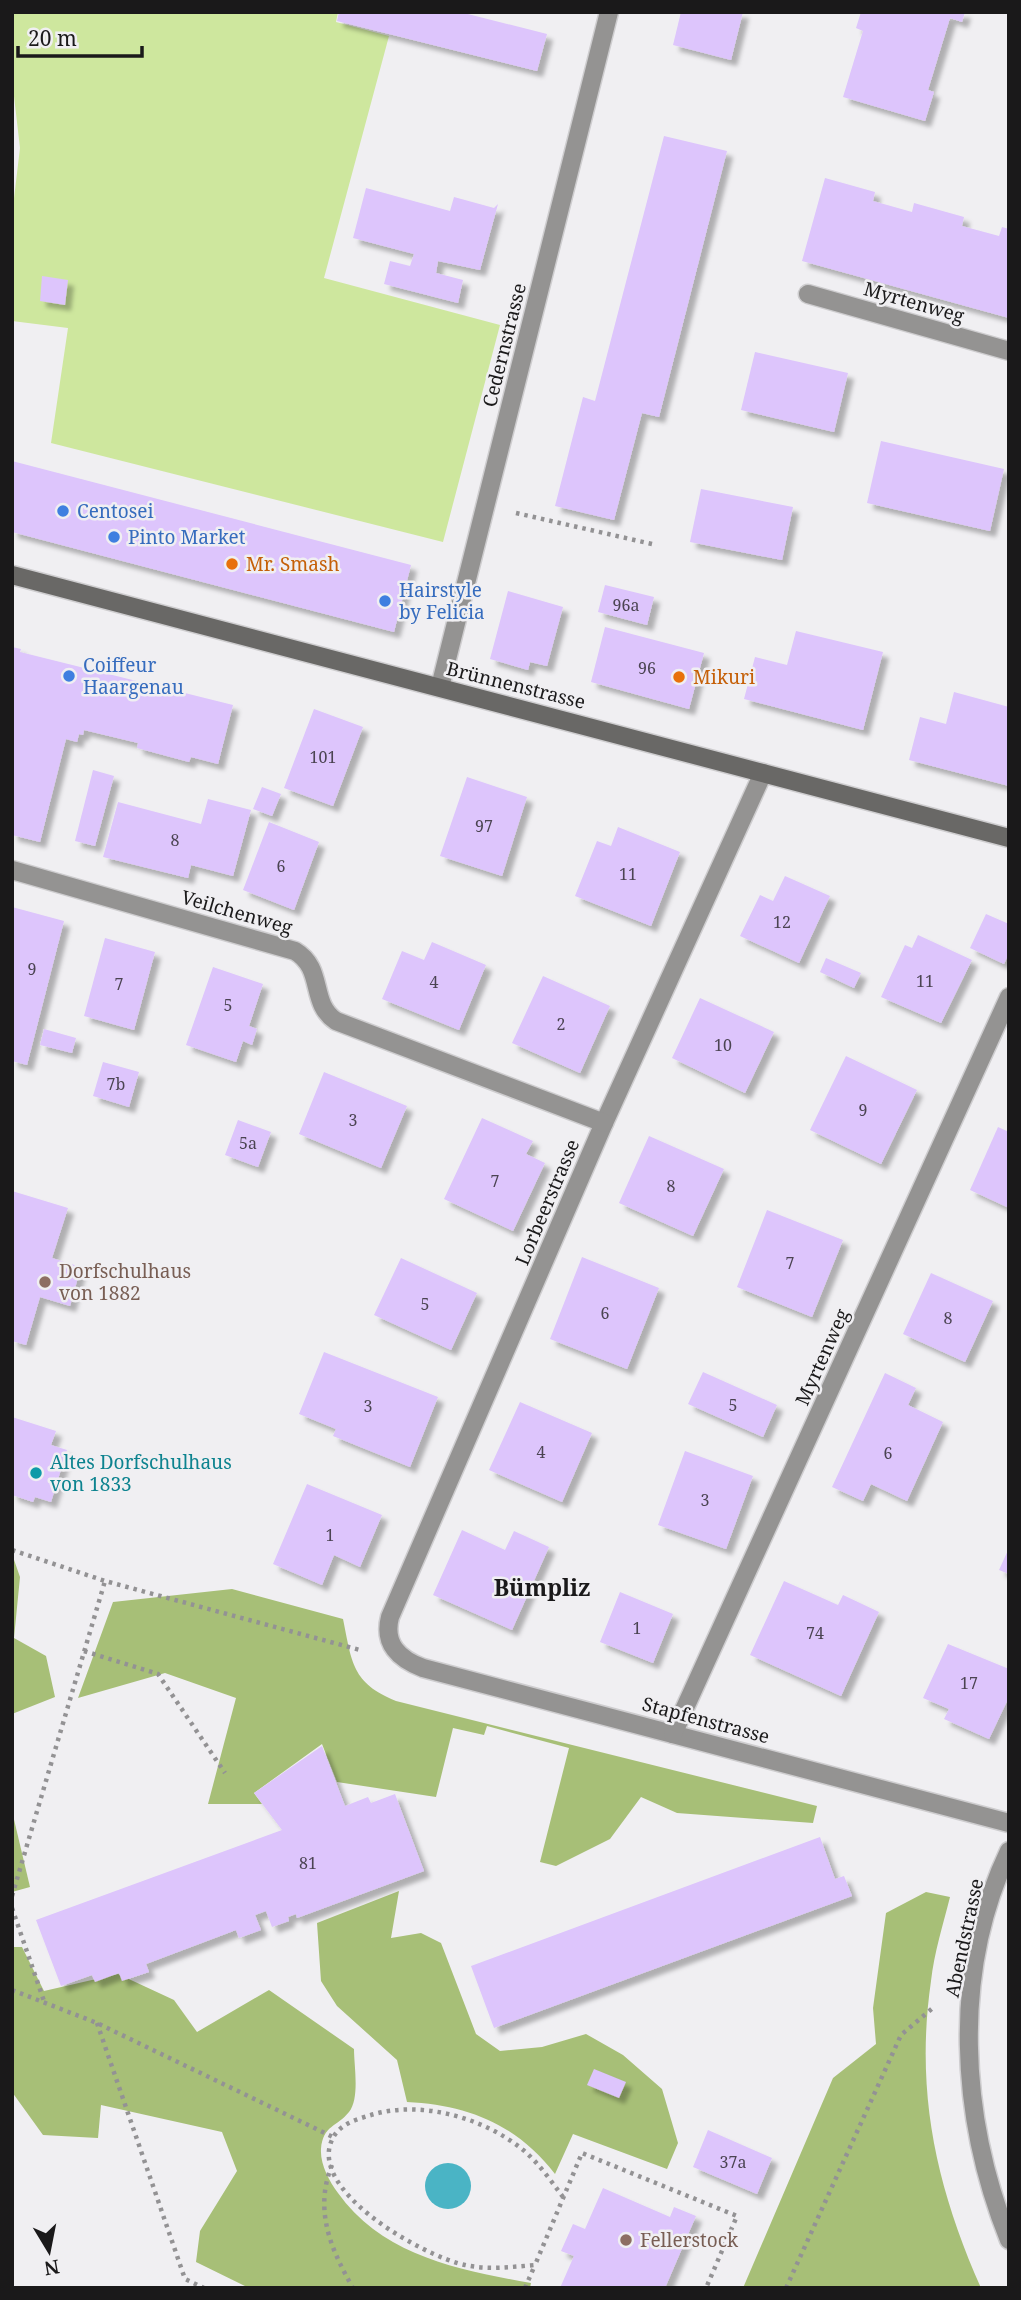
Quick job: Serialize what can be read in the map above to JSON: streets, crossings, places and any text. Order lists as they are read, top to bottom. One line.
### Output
{"streets":{"street":["Myrtenweg","Cedernstrasse","Brünnenstrasse","Veilchenweg","Lorbeerstrasse","Stapfenstrasse","Abendstrasse"]},"crossings":[["Myrtenweg","Stapfenstrasse"],["Cedernstrasse","Brünnenstrasse"],["Brünnenstrasse","Lorbeerstrasse"],["Veilchenweg","Lorbeerstrasse"],["Lorbeerstrasse","Stapfenstrasse"]],"districts":["Bümpliz"],"places":["Centosei","Pinto Market","Mr. Smash","Hairstyle by Felicia","Coiffeur Haargenau","Mikuri","Dorfschulhaus von 1882","Altes Dorfschulhaus von 1833","Fellerstock"],"house_numbers":["96a","96","101","97","8","6","11","12","9","11","4","7","5","2","10","7b","9","3","5a","7","8","7","5","6","8","5","3","4","6","3","1","1","74","17","81","37a"],"scale_bar":"20 m","north":"bottom"}
